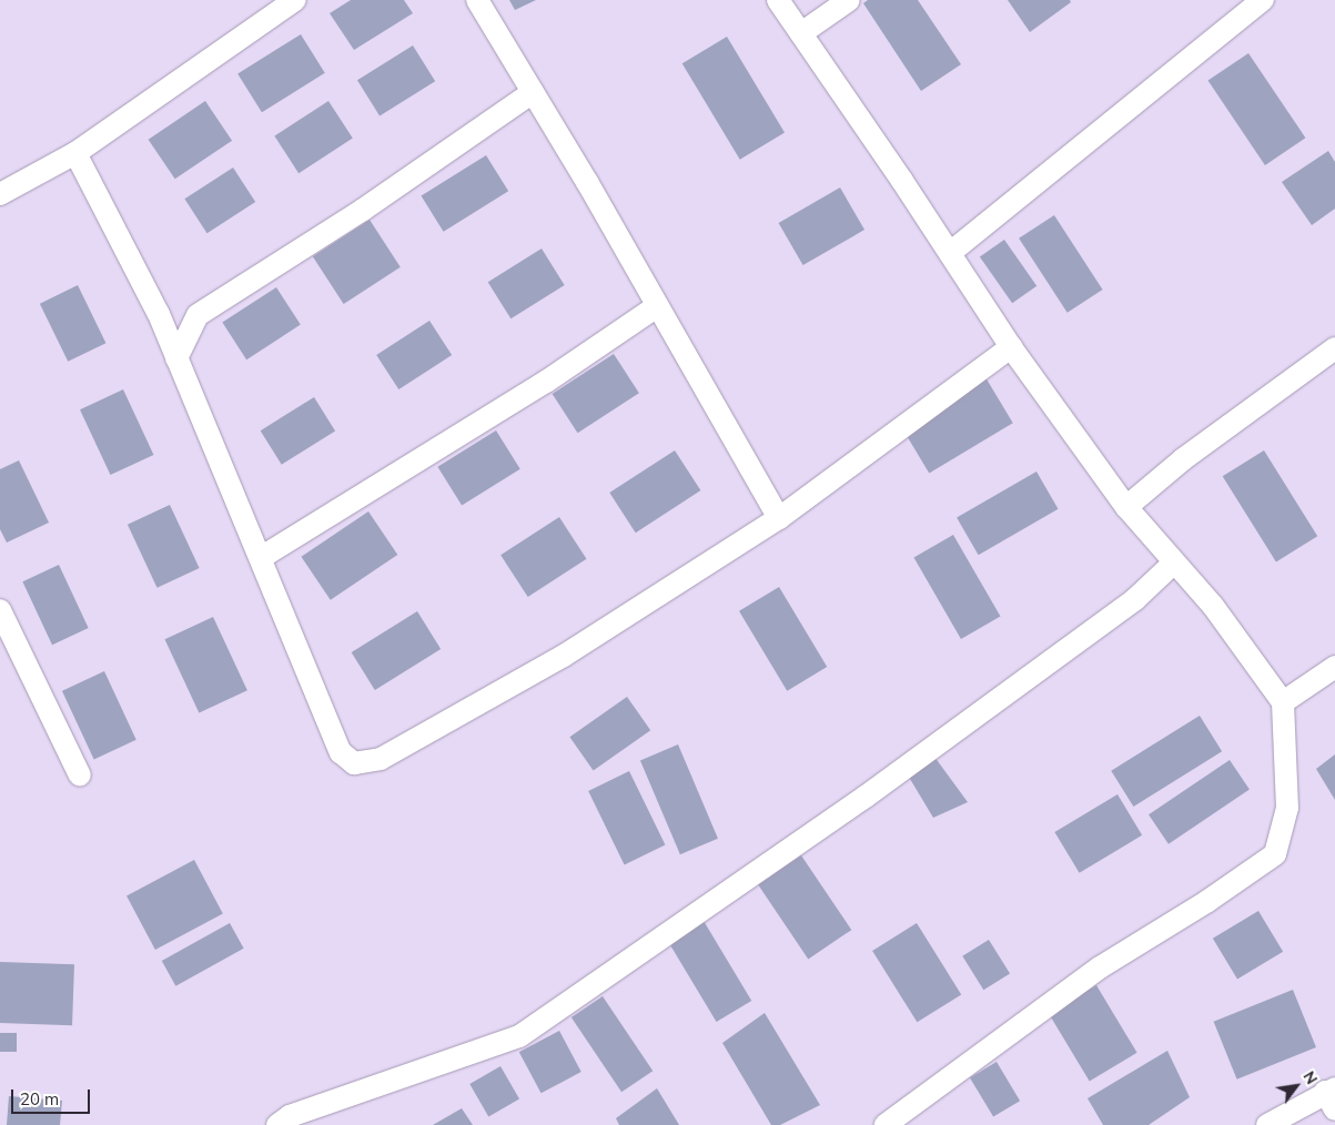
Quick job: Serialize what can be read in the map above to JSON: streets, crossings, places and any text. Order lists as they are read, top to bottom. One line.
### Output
{"scale_bar":"20 m","north":"top right"}
